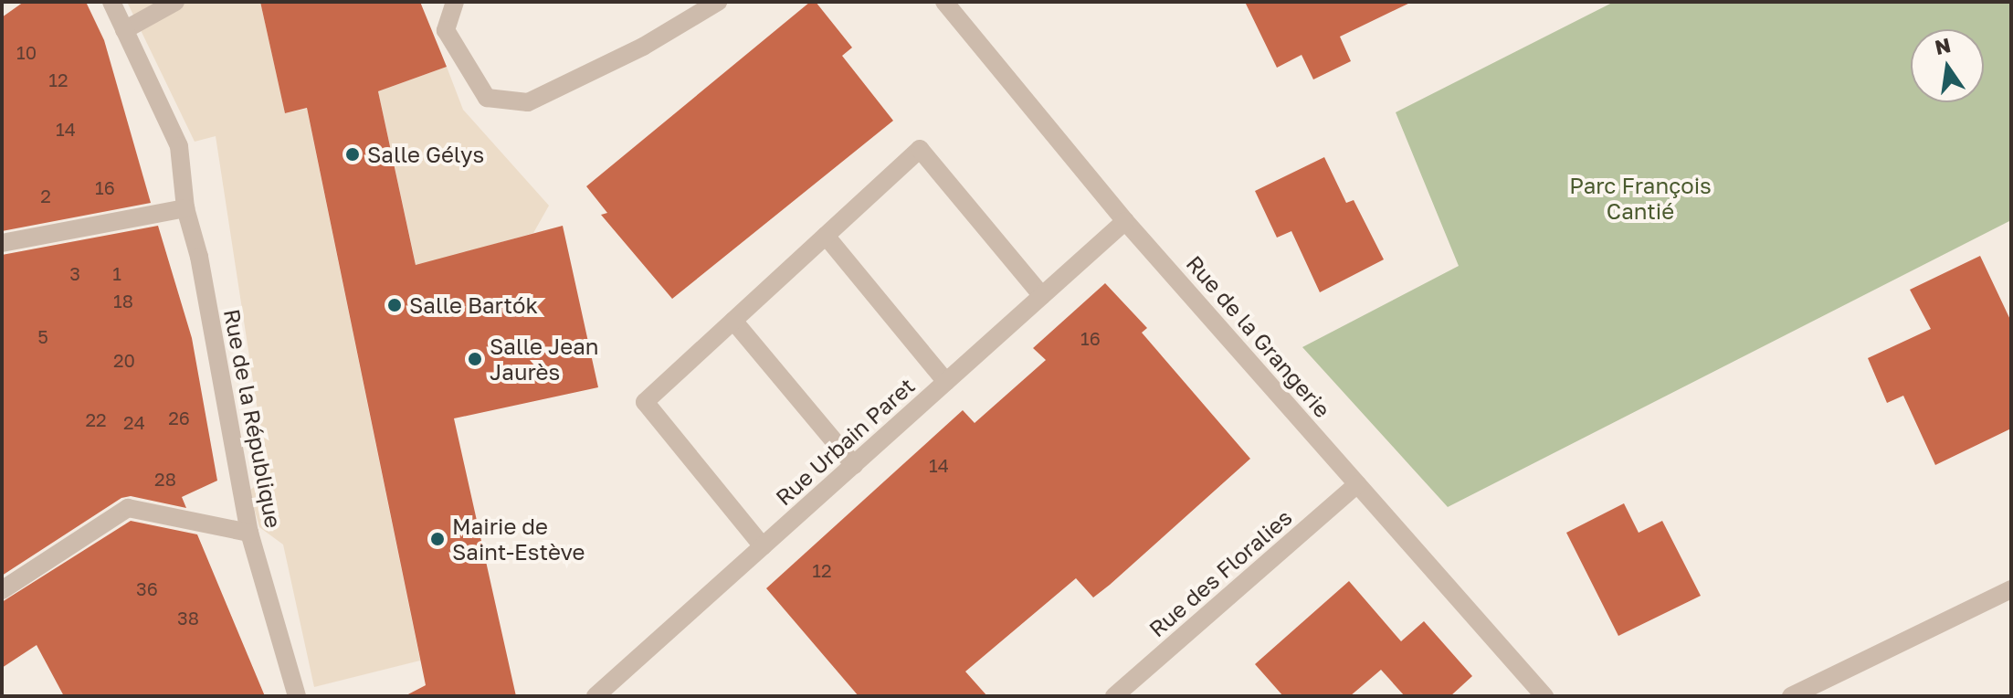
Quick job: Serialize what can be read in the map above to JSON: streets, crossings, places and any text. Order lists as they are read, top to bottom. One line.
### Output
{"streets":{"street":["Rue de la Grangerie","Rue de la République","Rue Urbain Paret","Rue des Floralies"]},"crossings":[["Rue de la Grangerie","Rue Urbain Paret"],["Rue de la Grangerie","Rue des Floralies"]],"parks":["Parc François Cantié"],"places":["Salle Gélys","Salle Bartók","Salle Jean Jaurès","Mairie de Saint-Estève"],"house_numbers":["10","12","14","16","2","3","1","18","5","16","20","26","22","24","14","28","12","36","38"],"north":"top"}
